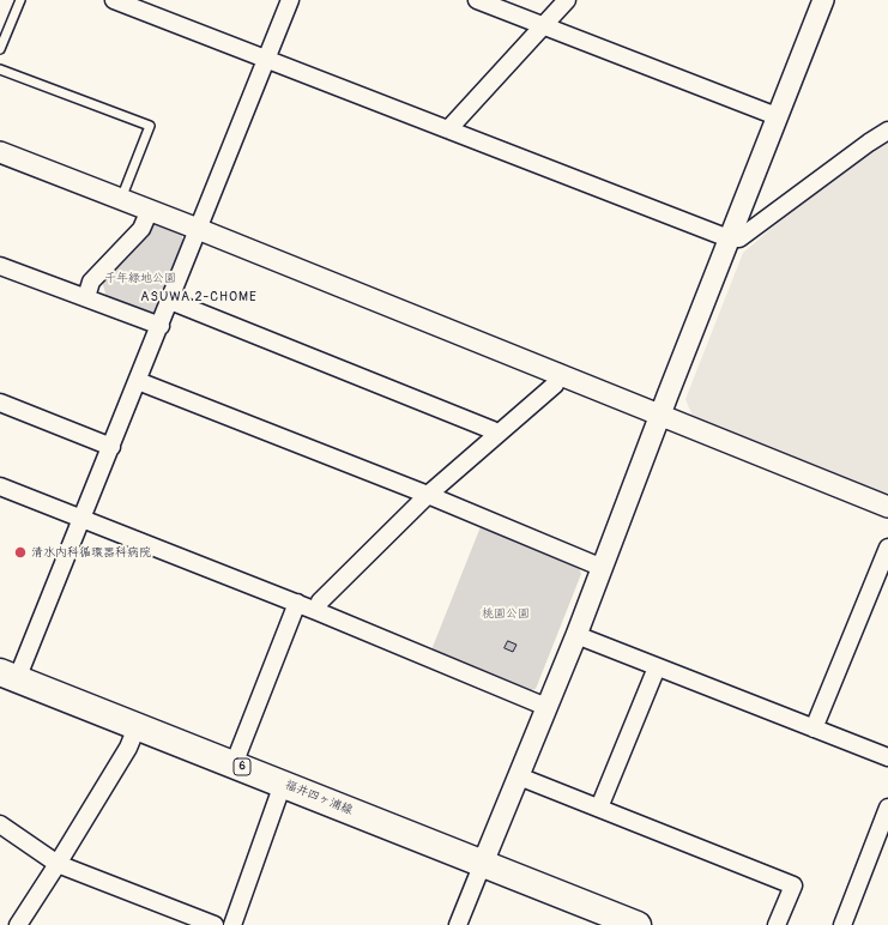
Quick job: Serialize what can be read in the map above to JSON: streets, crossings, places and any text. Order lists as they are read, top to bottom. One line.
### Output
{"streets":{"main road":["6","福井四ヶ浦線"]},"districts":["ASUWA 2-CHOME"],"parks":["千年緑地公園","桃園公園"],"places":["清水内科循環器科病院"]}
